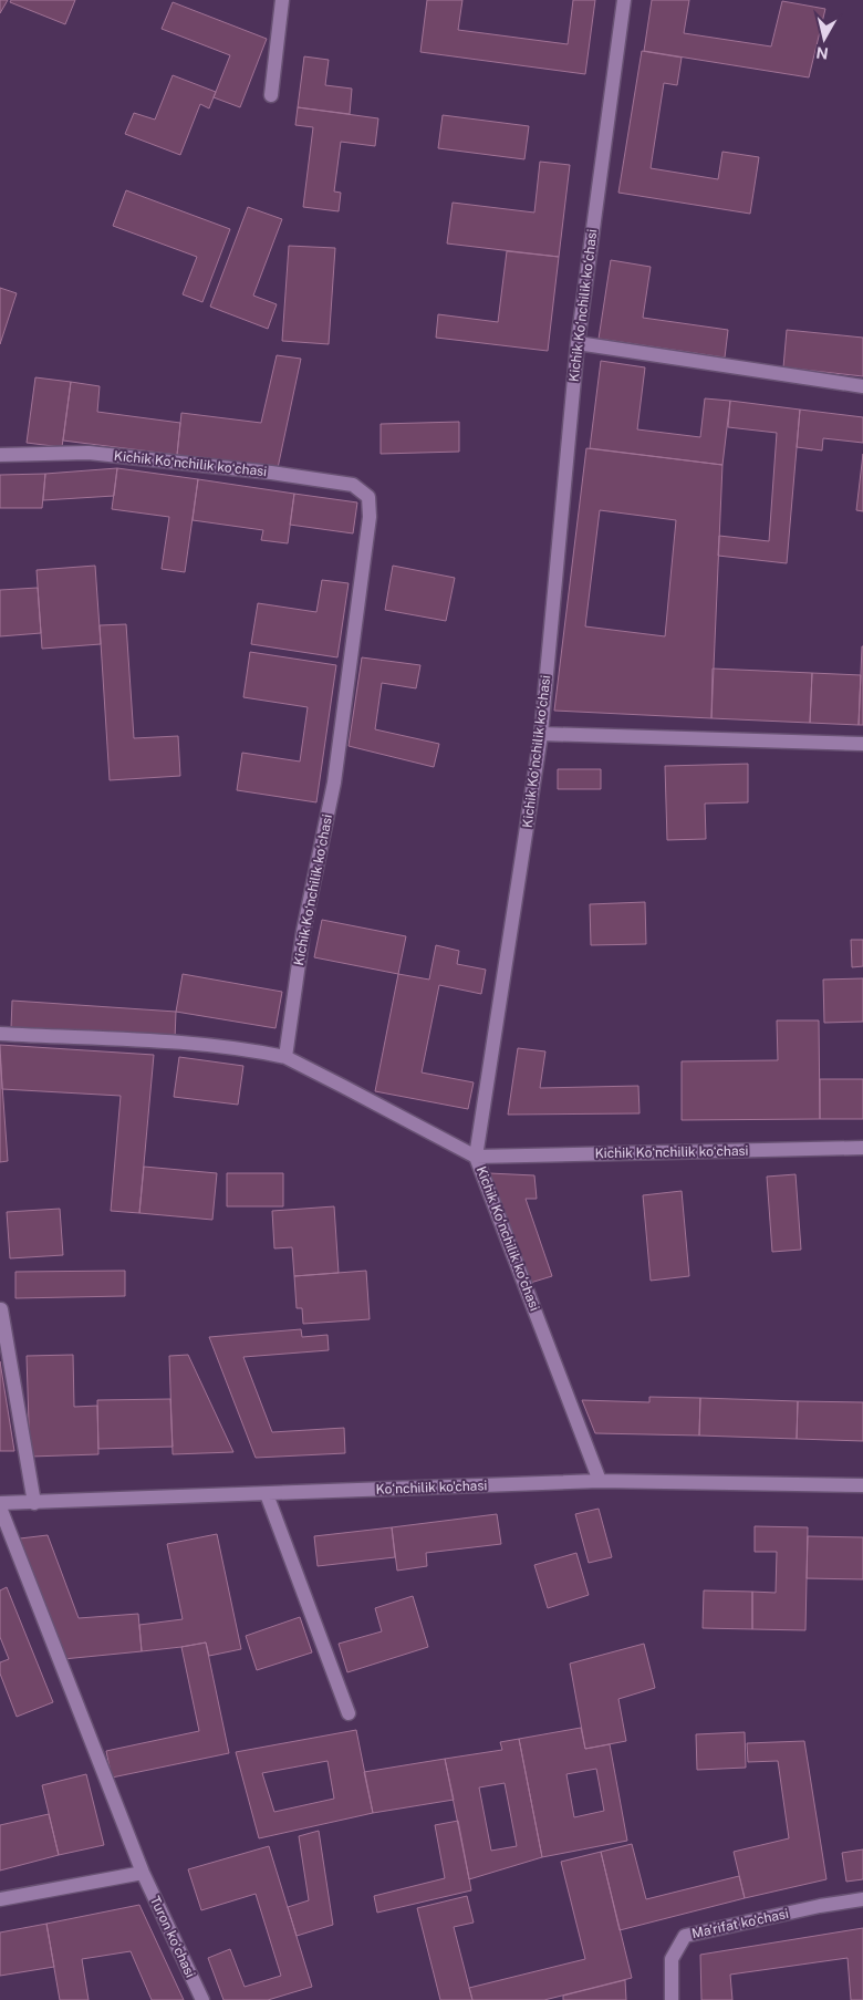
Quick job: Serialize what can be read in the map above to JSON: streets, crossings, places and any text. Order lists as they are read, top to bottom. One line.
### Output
{"streets":{"street":["Kichik Ko‘nchilik ko‘chasi","Kichik Koʻnchilik koʻchasi","Ko‘nchilik ko'chasi","Ma'rifat ko'chasi","Turon koʻchasi"]},"crossings":[["Kichik Ko‘nchilik ko‘chasi","Kichik Koʻnchilik koʻchasi"],["Kichik Ko‘nchilik ko‘chasi","Ko‘nchilik ko'chasi"],["Ko‘nchilik ko'chasi","Turon koʻchasi"]],"north":"bottom"}
